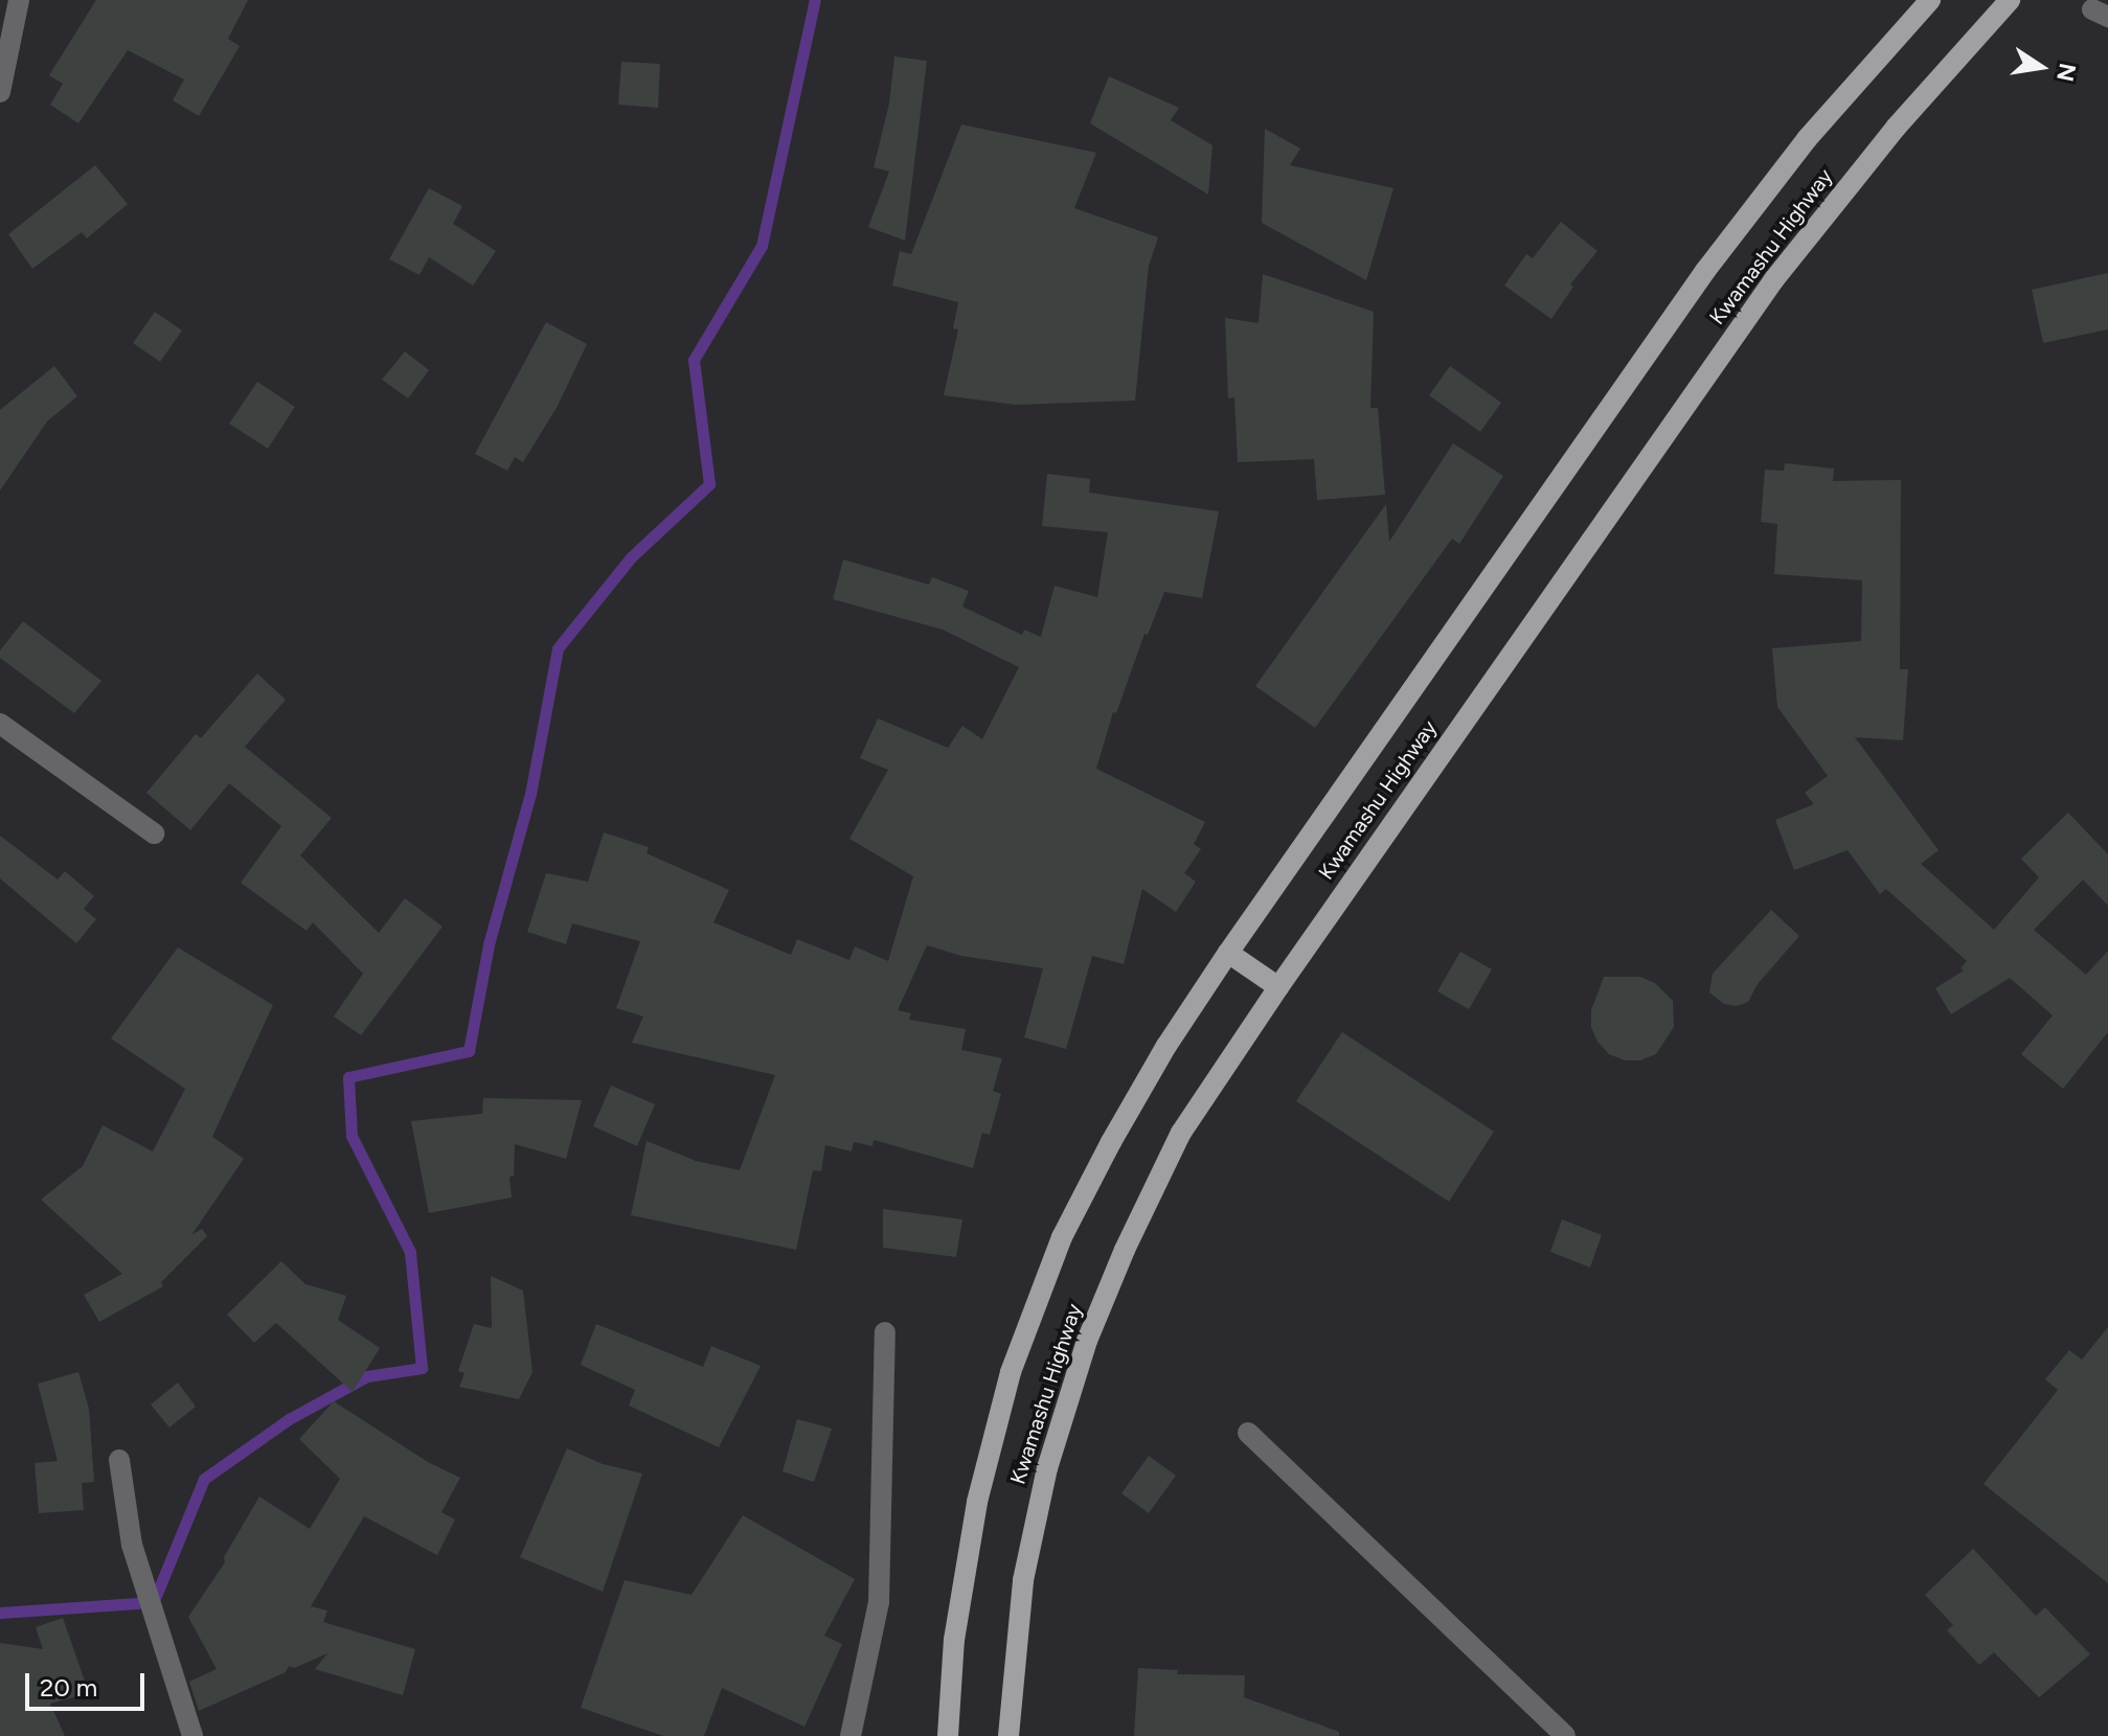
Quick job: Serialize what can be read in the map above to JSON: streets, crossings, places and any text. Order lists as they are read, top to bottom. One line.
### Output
{"streets":{"main road":["Kwamashu Highway"]},"scale_bar":"20 m","north":"right"}
